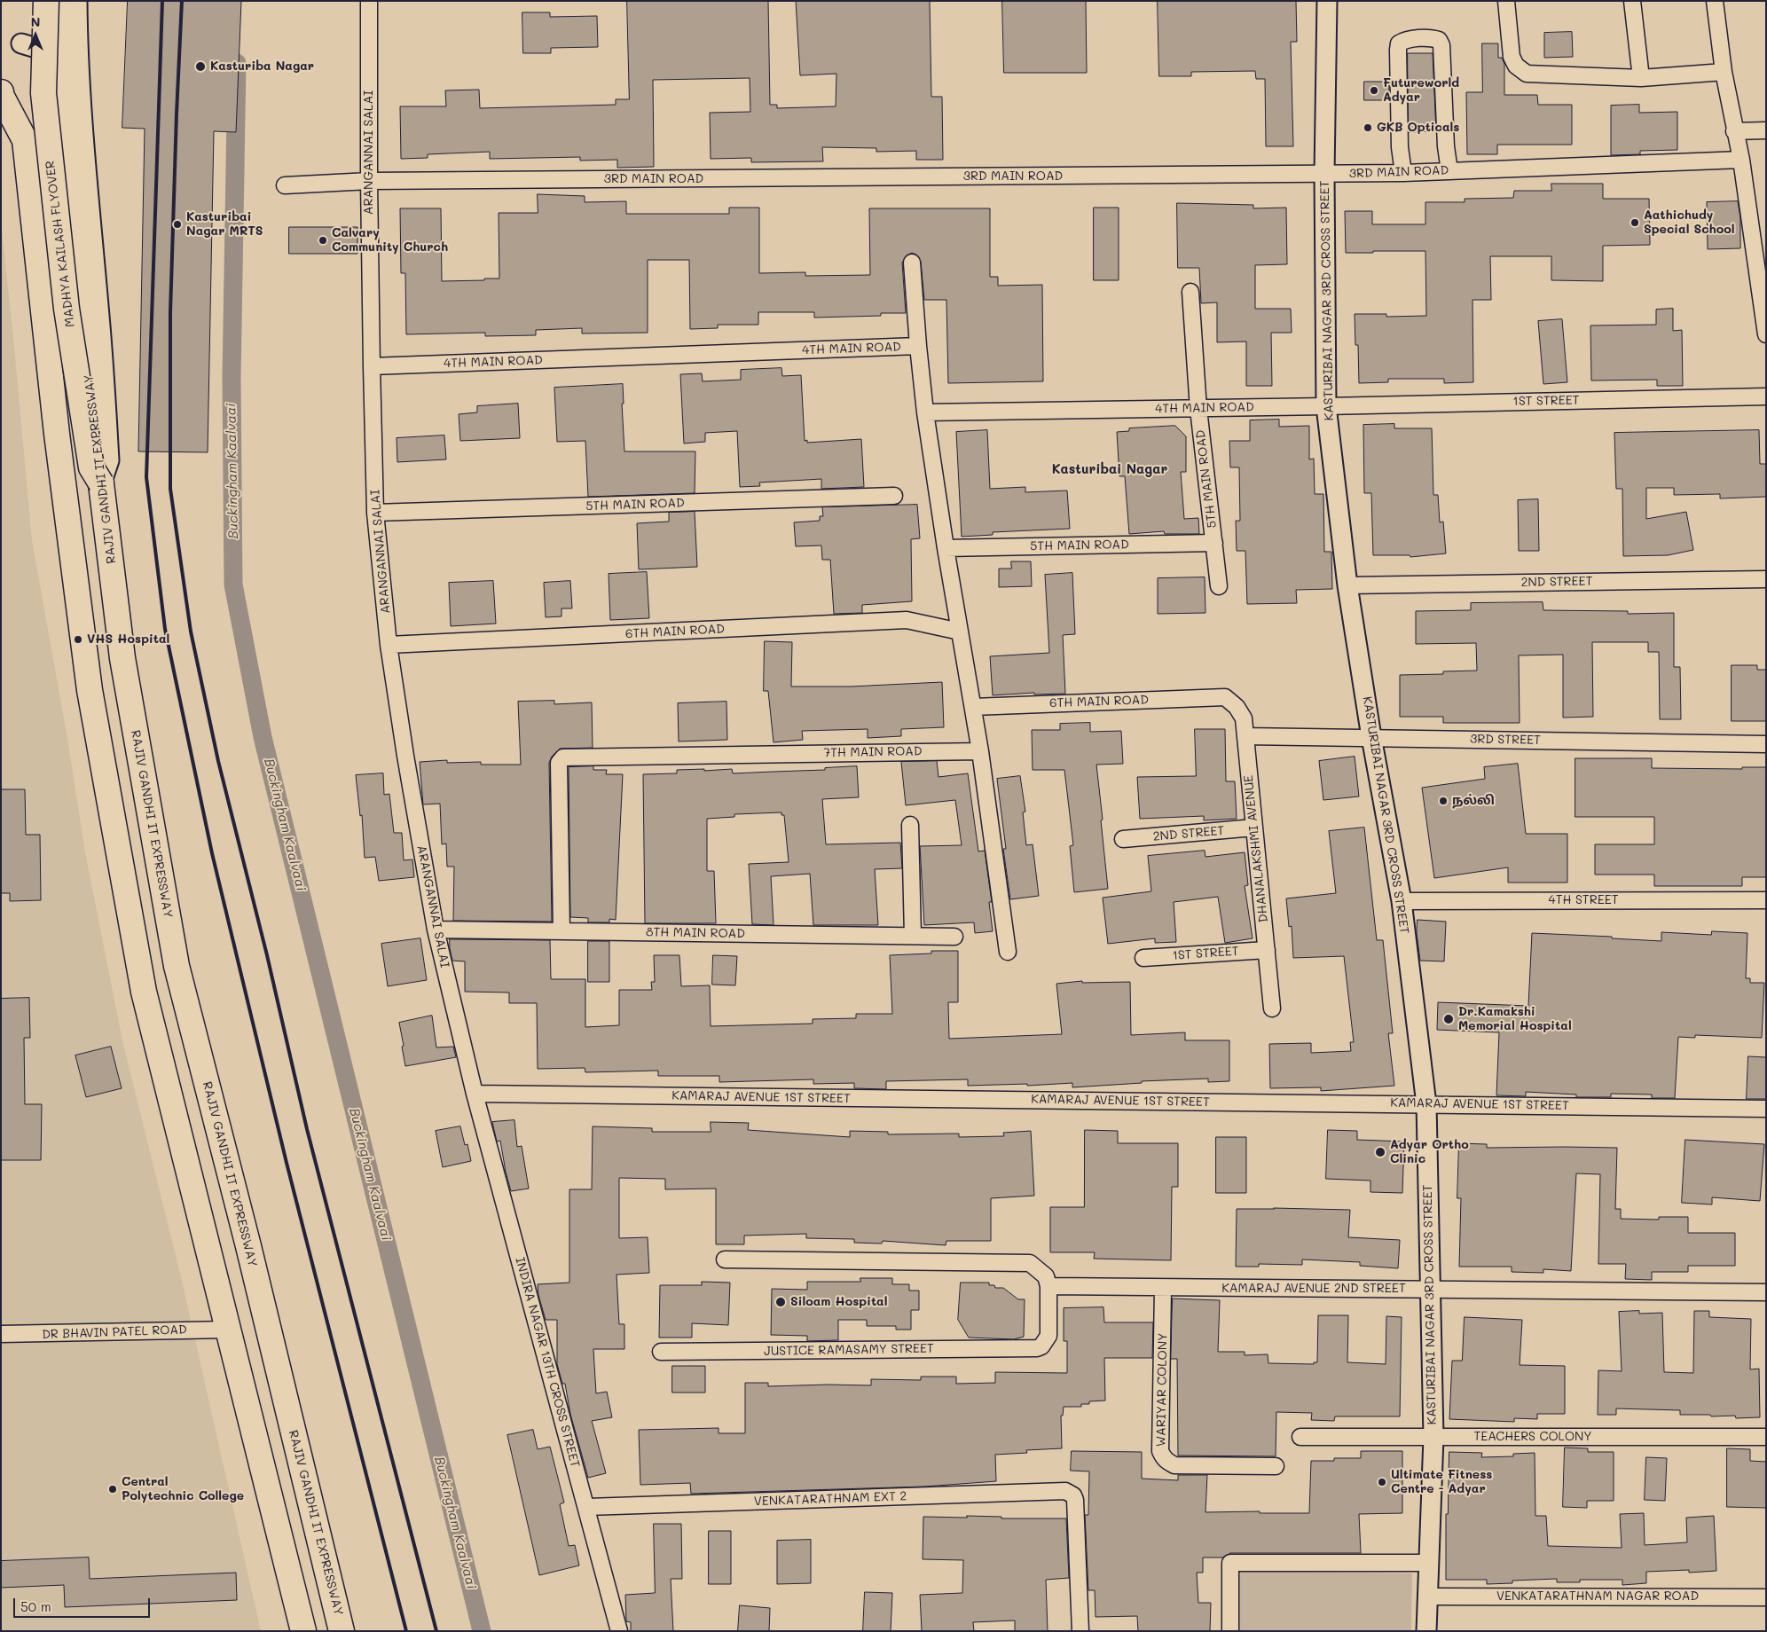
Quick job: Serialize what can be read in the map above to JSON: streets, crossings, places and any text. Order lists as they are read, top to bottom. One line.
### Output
{"streets":{"main road":["MADHYA KAILASH FLYOVER","RAJIV GANDHI IT EXPRESSWAY"],"street":["ARANGANNAI SALAI","3RD MAIN ROAD","KASTURIBAI NAGAR 3RD CROSS STREET","4TH MAIN ROAD","1ST STREET","5TH MAIN ROAD","2ND STREET","6TH MAIN ROAD","3RD STREET","7TH MAIN ROAD","DHANALAKSHMI AVENUE","4TH STREET","8TH MAIN ROAD","KAMARAJ AVENUE 1ST STREET","KAMARAJ AVENUE 2ND STREET","DR BHAVIN PATEL ROAD","JUSTICE RAMASAMY STREET","INDIRA NAGAR 13TH CROSS STREET","WARIYAR COLONY","TEACHERS COLONY","VENKATARATHNAM EXT 2","VENKATARATHNAM NAGAR ROAD"]},"crossings":[["ARANGANNAI SALAI","3RD MAIN ROAD"],["ARANGANNAI SALAI","4TH MAIN ROAD"],["ARANGANNAI SALAI","5TH MAIN ROAD"],["ARANGANNAI SALAI","6TH MAIN ROAD"],["ARANGANNAI SALAI","8TH MAIN ROAD"],["ARANGANNAI SALAI","KAMARAJ AVENUE 1ST STREET"],["ARANGANNAI SALAI","INDIRA NAGAR 13TH CROSS STREET"],["3RD MAIN ROAD","KASTURIBAI NAGAR 3RD CROSS STREET"],["MADHYA KAILASH FLYOVER","RAJIV GANDHI IT EXPRESSWAY"],["KASTURIBAI NAGAR 3RD CROSS STREET","4TH MAIN ROAD"],["KASTURIBAI NAGAR 3RD CROSS STREET","1ST STREET"],["KASTURIBAI NAGAR 3RD CROSS STREET","2ND STREET"],["KASTURIBAI NAGAR 3RD CROSS STREET","3RD STREET"],["KASTURIBAI NAGAR 3RD CROSS STREET","4TH STREET"],["KASTURIBAI NAGAR 3RD CROSS STREET","KAMARAJ AVENUE 1ST STREET"],["KASTURIBAI NAGAR 3RD CROSS STREET","KAMARAJ AVENUE 2ND STREET"],["KASTURIBAI NAGAR 3RD CROSS STREET","TEACHERS COLONY"],["KASTURIBAI NAGAR 3RD CROSS STREET","VENKATARATHNAM NAGAR ROAD"],["4TH MAIN ROAD","1ST STREET"],["4TH MAIN ROAD","5TH MAIN ROAD"],["1ST STREET","DHANALAKSHMI AVENUE"],["2ND STREET","DHANALAKSHMI AVENUE"],["6TH MAIN ROAD","DHANALAKSHMI AVENUE"],["3RD STREET","DHANALAKSHMI AVENUE"],["7TH MAIN ROAD","8TH MAIN ROAD"],["KAMARAJ AVENUE 1ST STREET","INDIRA NAGAR 13TH CROSS STREET"],["KAMARAJ AVENUE 2ND STREET","JUSTICE RAMASAMY STREET"],["KAMARAJ AVENUE 2ND STREET","WARIYAR COLONY"],["INDIRA NAGAR 13TH CROSS STREET","VENKATARATHNAM EXT 2"]],"districts":["Kasturibai Nagar"],"water":["Buckingham Kaalvaai"],"places":["Kasturiba Nagar","Futureworld Adyar","GKB Opticals","Aathichudy Special School","Kasturibai Nagar MRTS","Calvary Community Church","VHS Hospital","நல்லி","Dr.Kamakshi Memorial Hospital","Adyar Ortho Clinic","Siloam Hospital","Ultimate Fitness Centre - Adyar","Central Polytechnic College"],"scale_bar":"50 m","north":"top"}
